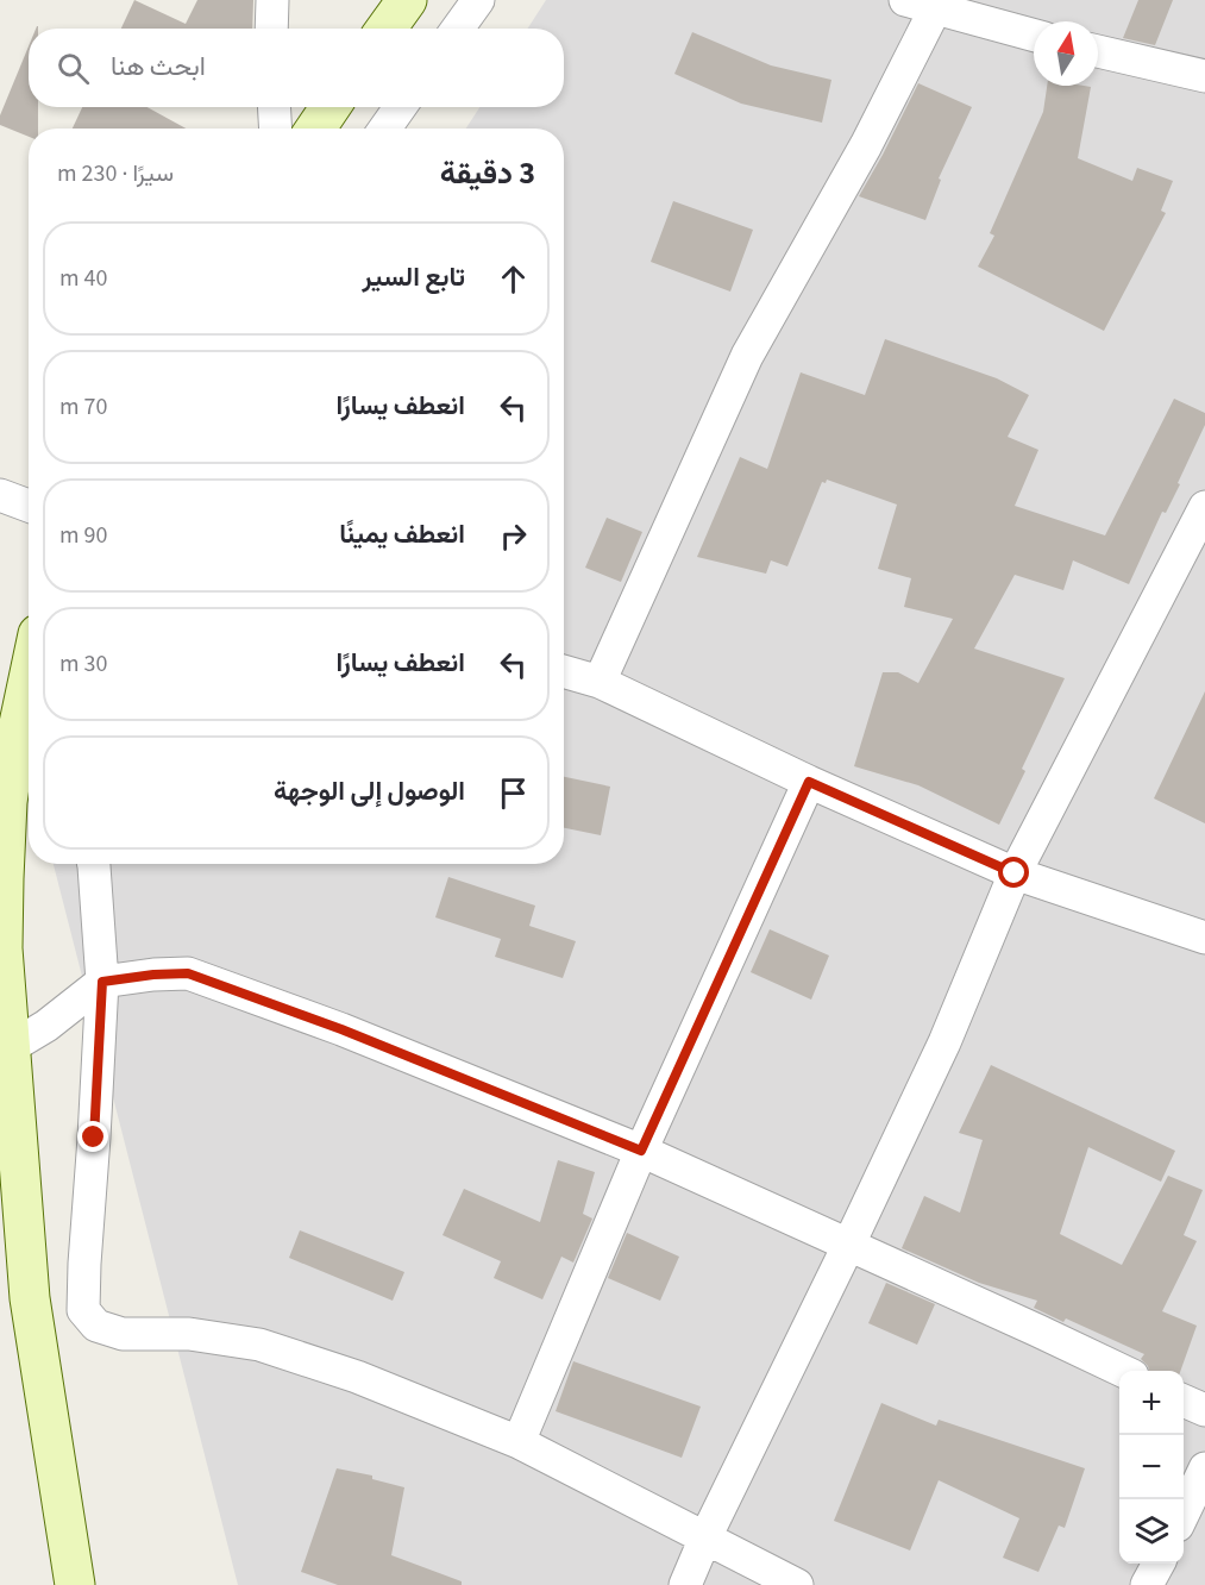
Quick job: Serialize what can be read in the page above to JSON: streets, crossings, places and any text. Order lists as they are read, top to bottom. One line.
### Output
{"north":"top","page":{"search":"ابحث هنا","heading":["3 دقيقة","سيرًا · 230 m"],"list":[["تابع السير","40 m"],["انعطف يسارًا","70 m"],["انعطف يمينًا","90 m"],["انعطف يسارًا","30 m"],"الوصول إلى الوجهة"],"map_buttons":["+","−"]}}
